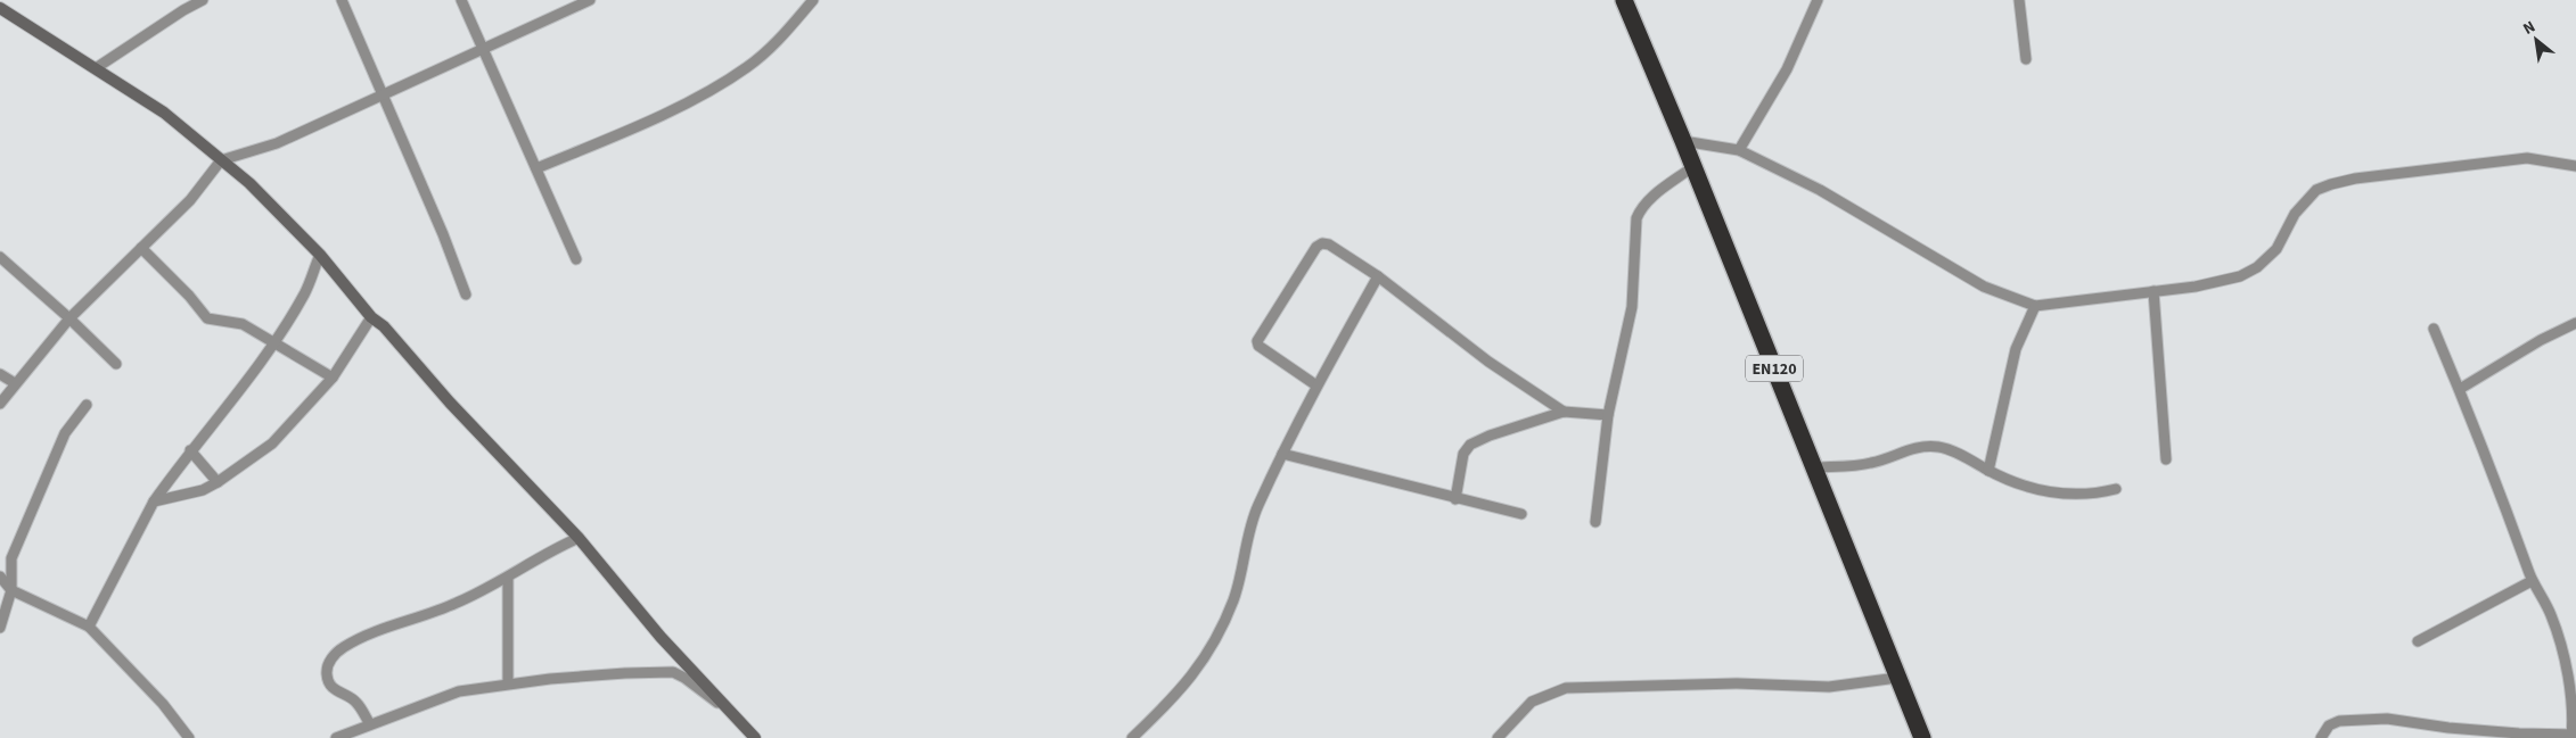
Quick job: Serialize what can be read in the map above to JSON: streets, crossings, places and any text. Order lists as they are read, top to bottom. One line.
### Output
{"streets":{"highway":["EN120"]},"north":"top left"}
